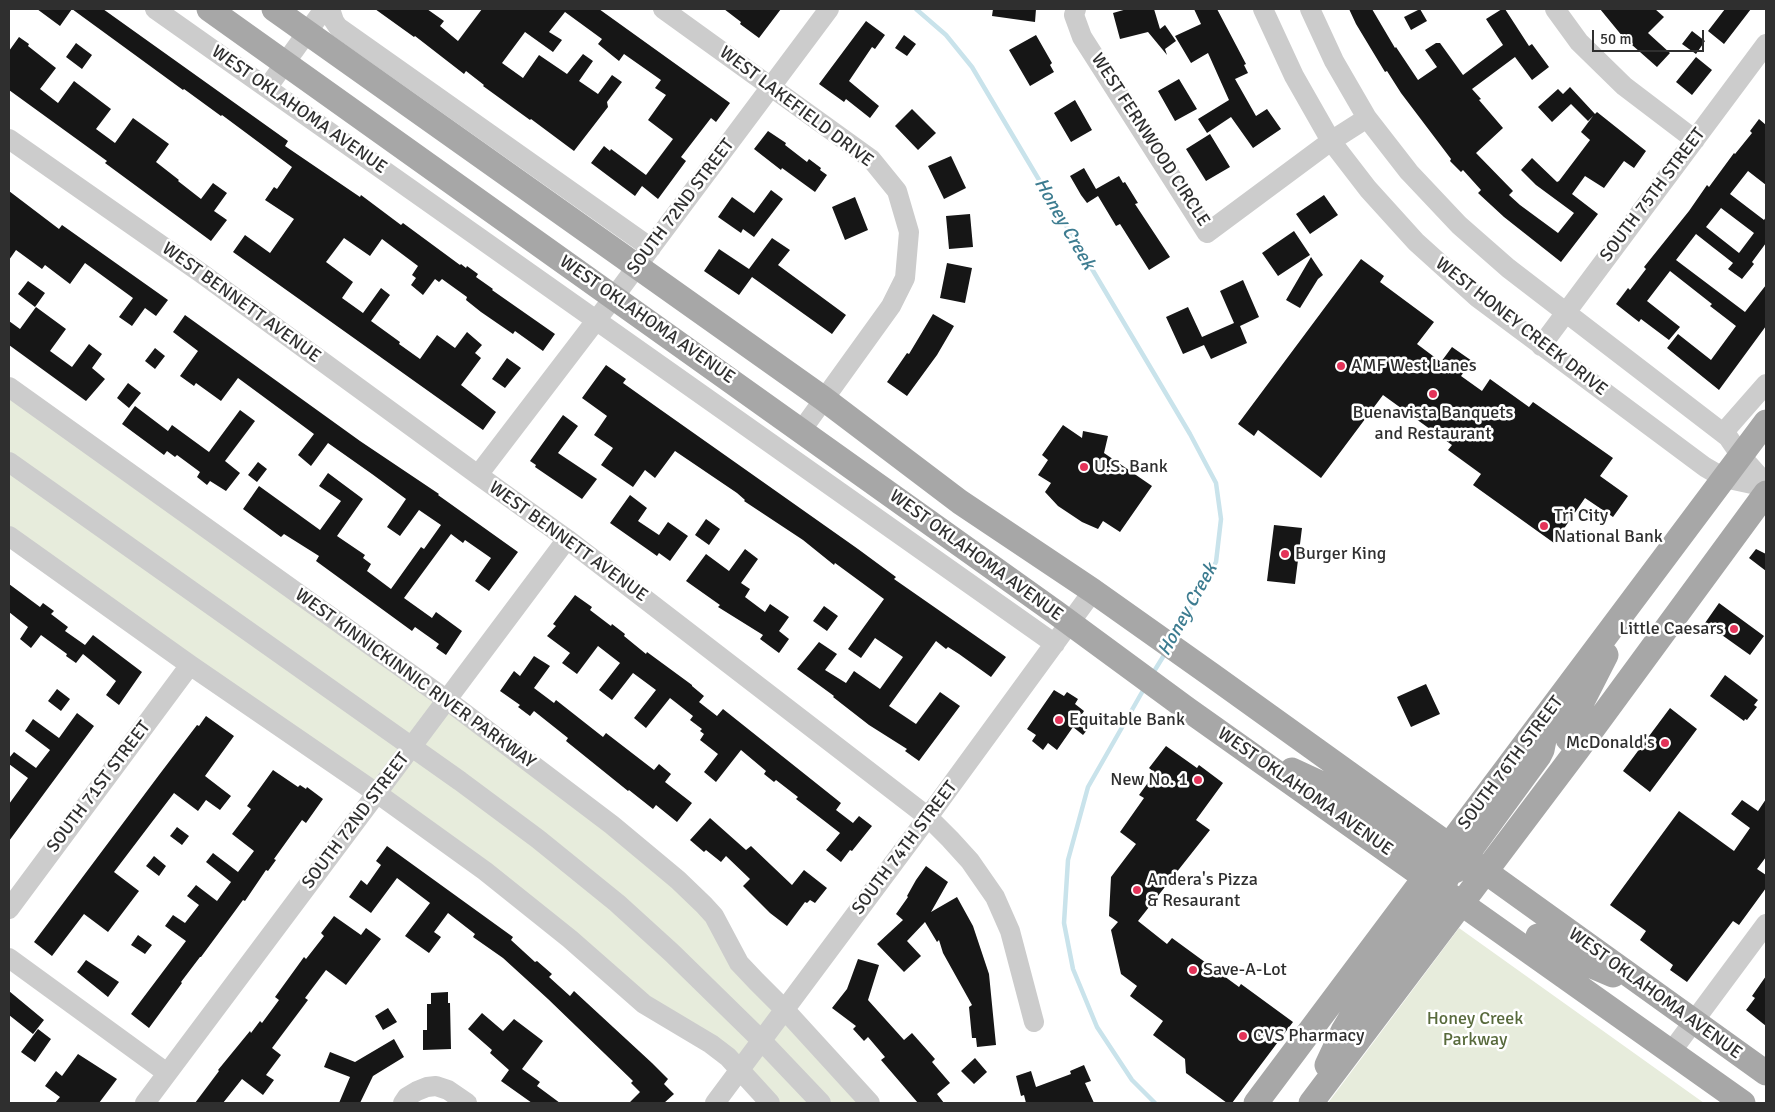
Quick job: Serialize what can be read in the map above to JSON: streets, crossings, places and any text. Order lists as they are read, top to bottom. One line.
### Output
{"streets":{"main road":["WEST OKLAHOMA AVENUE","SOUTH 76TH STREET"],"street":["WEST LAKEFIELD DRIVE","WEST FERNWOOD CIRCLE","SOUTH 75TH STREET","SOUTH 72ND STREET","WEST BENNETT AVENUE","WEST HONEY CREEK DRIVE","WEST KINNICKINNIC RIVER PARKWAY","SOUTH 71ST STREET","SOUTH 74TH STREET"]},"crossings":[["WEST LAKEFIELD DRIVE","WEST OKLAHOMA AVENUE"],["WEST LAKEFIELD DRIVE","SOUTH 72ND STREET"],["WEST OKLAHOMA AVENUE","SOUTH 72ND STREET"],["WEST OKLAHOMA AVENUE","SOUTH 76TH STREET"],["WEST OKLAHOMA AVENUE","SOUTH 74TH STREET"],["WEST FERNWOOD CIRCLE","WEST HONEY CREEK DRIVE"],["SOUTH 75TH STREET","WEST HONEY CREEK DRIVE"],["SOUTH 72ND STREET","WEST BENNETT AVENUE"],["SOUTH 72ND STREET","WEST KINNICKINNIC RIVER PARKWAY"],["WEST BENNETT AVENUE","SOUTH 74TH STREET"],["WEST HONEY CREEK DRIVE","SOUTH 76TH STREET"],["WEST KINNICKINNIC RIVER PARKWAY","SOUTH 74TH STREET"]],"water":["Honey Creek"],"parks":["Honey Creek Parkway"],"places":["AMF West Lanes","Buenavista Banquets and Restaurant","U.S. Bank","Tri City National Bank","Burger King","Little Caesars","Equitable Bank","McDonald's","New No. 1","Andera's Pizza & Resaurant","Save-A-Lot","CVS Pharmacy"],"scale_bar":"50 m"}
